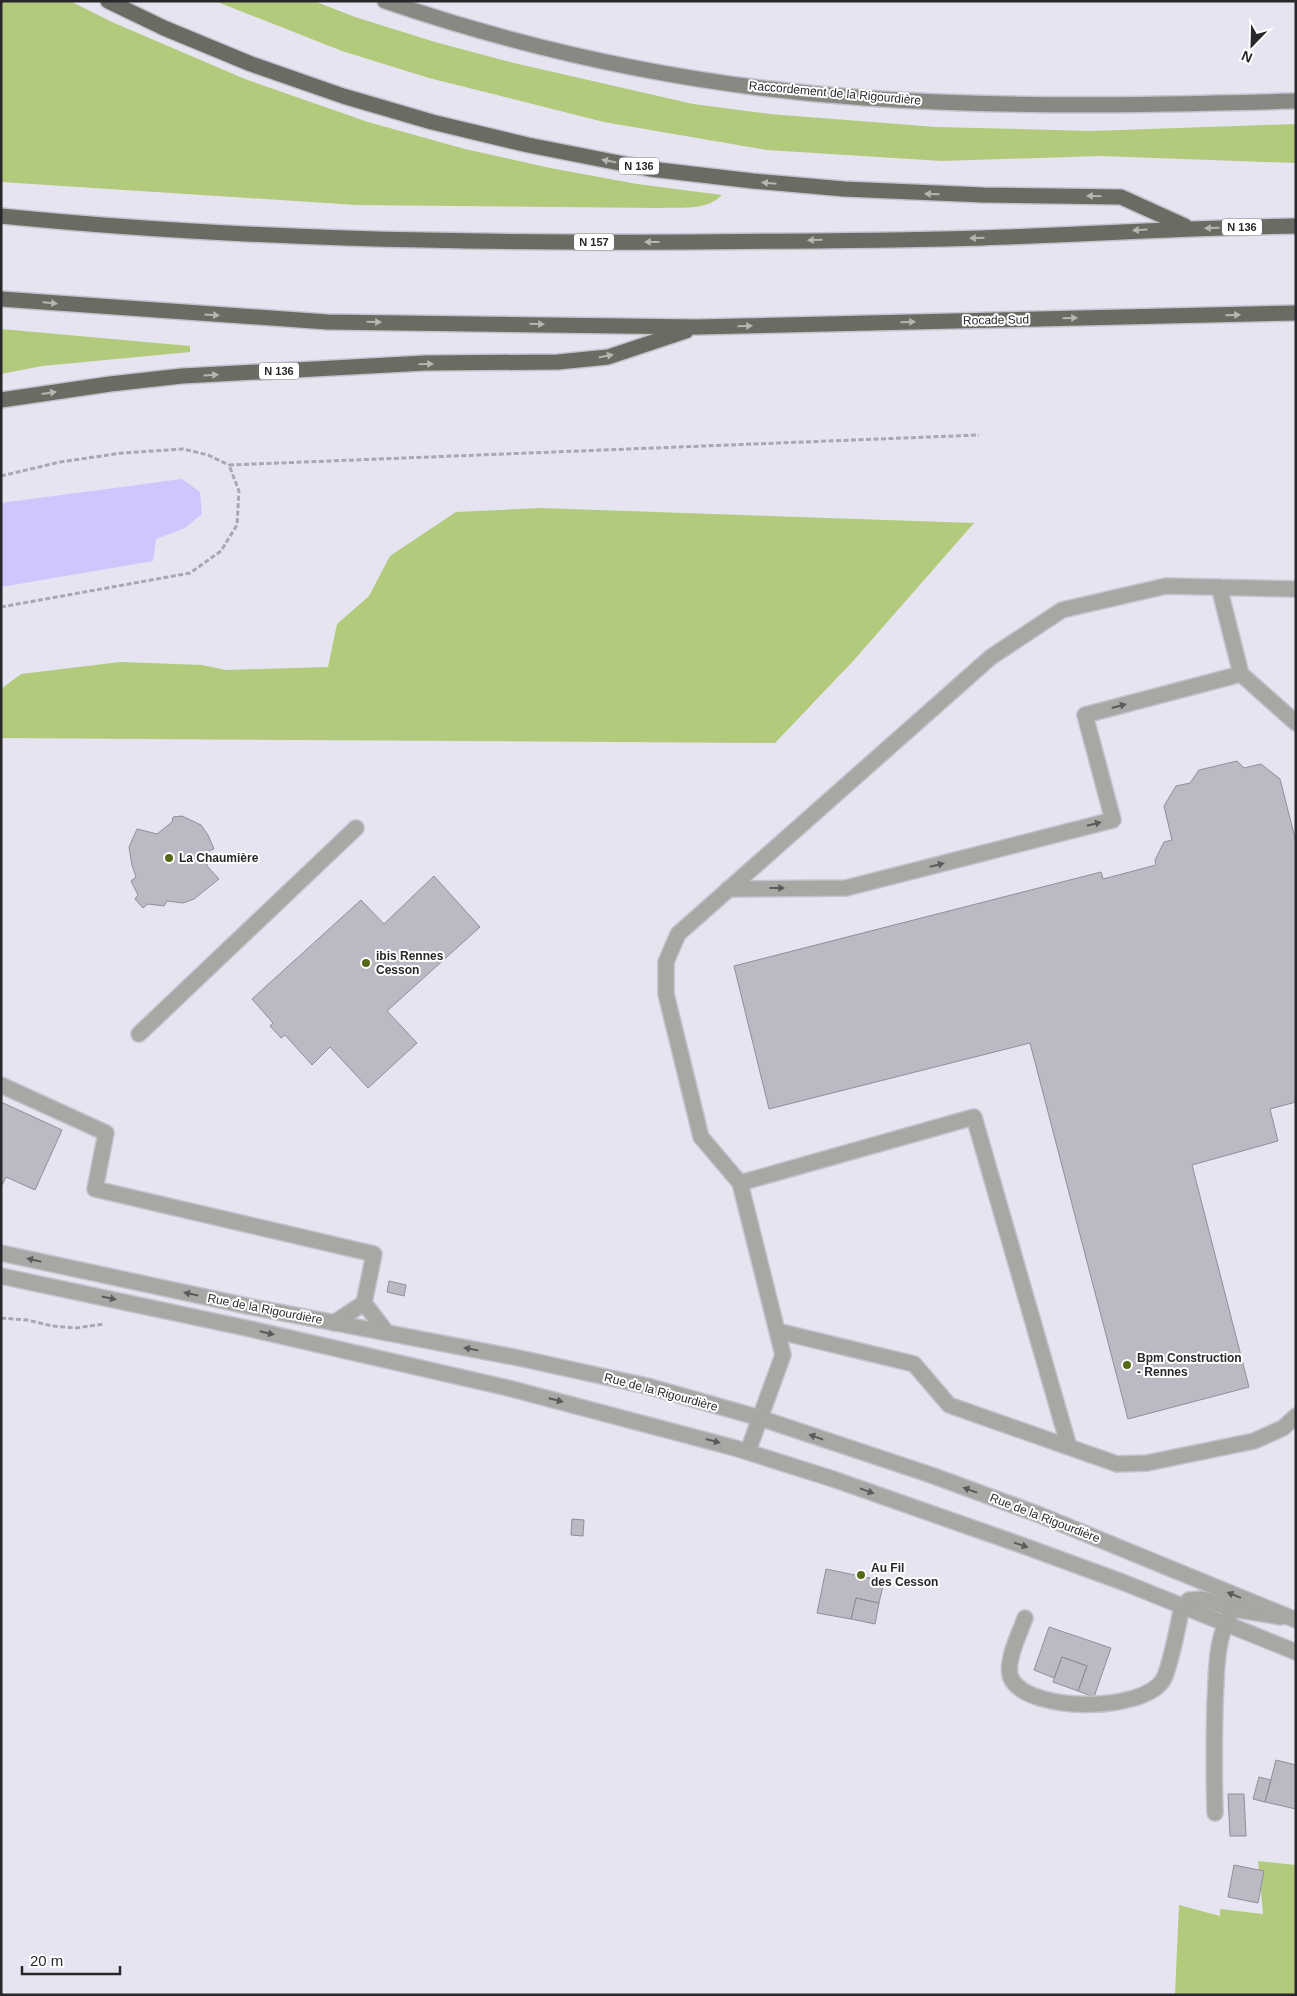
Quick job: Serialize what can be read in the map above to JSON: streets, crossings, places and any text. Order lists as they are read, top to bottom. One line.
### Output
{"streets":{"highway":["N 136","N 157","Rocade Sud"],"main road":["Raccordement de la Rigourdière"],"street":["Rue de la Rigourdière"]},"crossings":[["N 136","N 157"],["N 136","Rocade Sud"]],"places":["La Chaumière","ibis Rennes Cesson","Bpm Construction - Rennes","Au Fil des Cesson"],"scale_bar":"20 m","north":"bottom left"}
